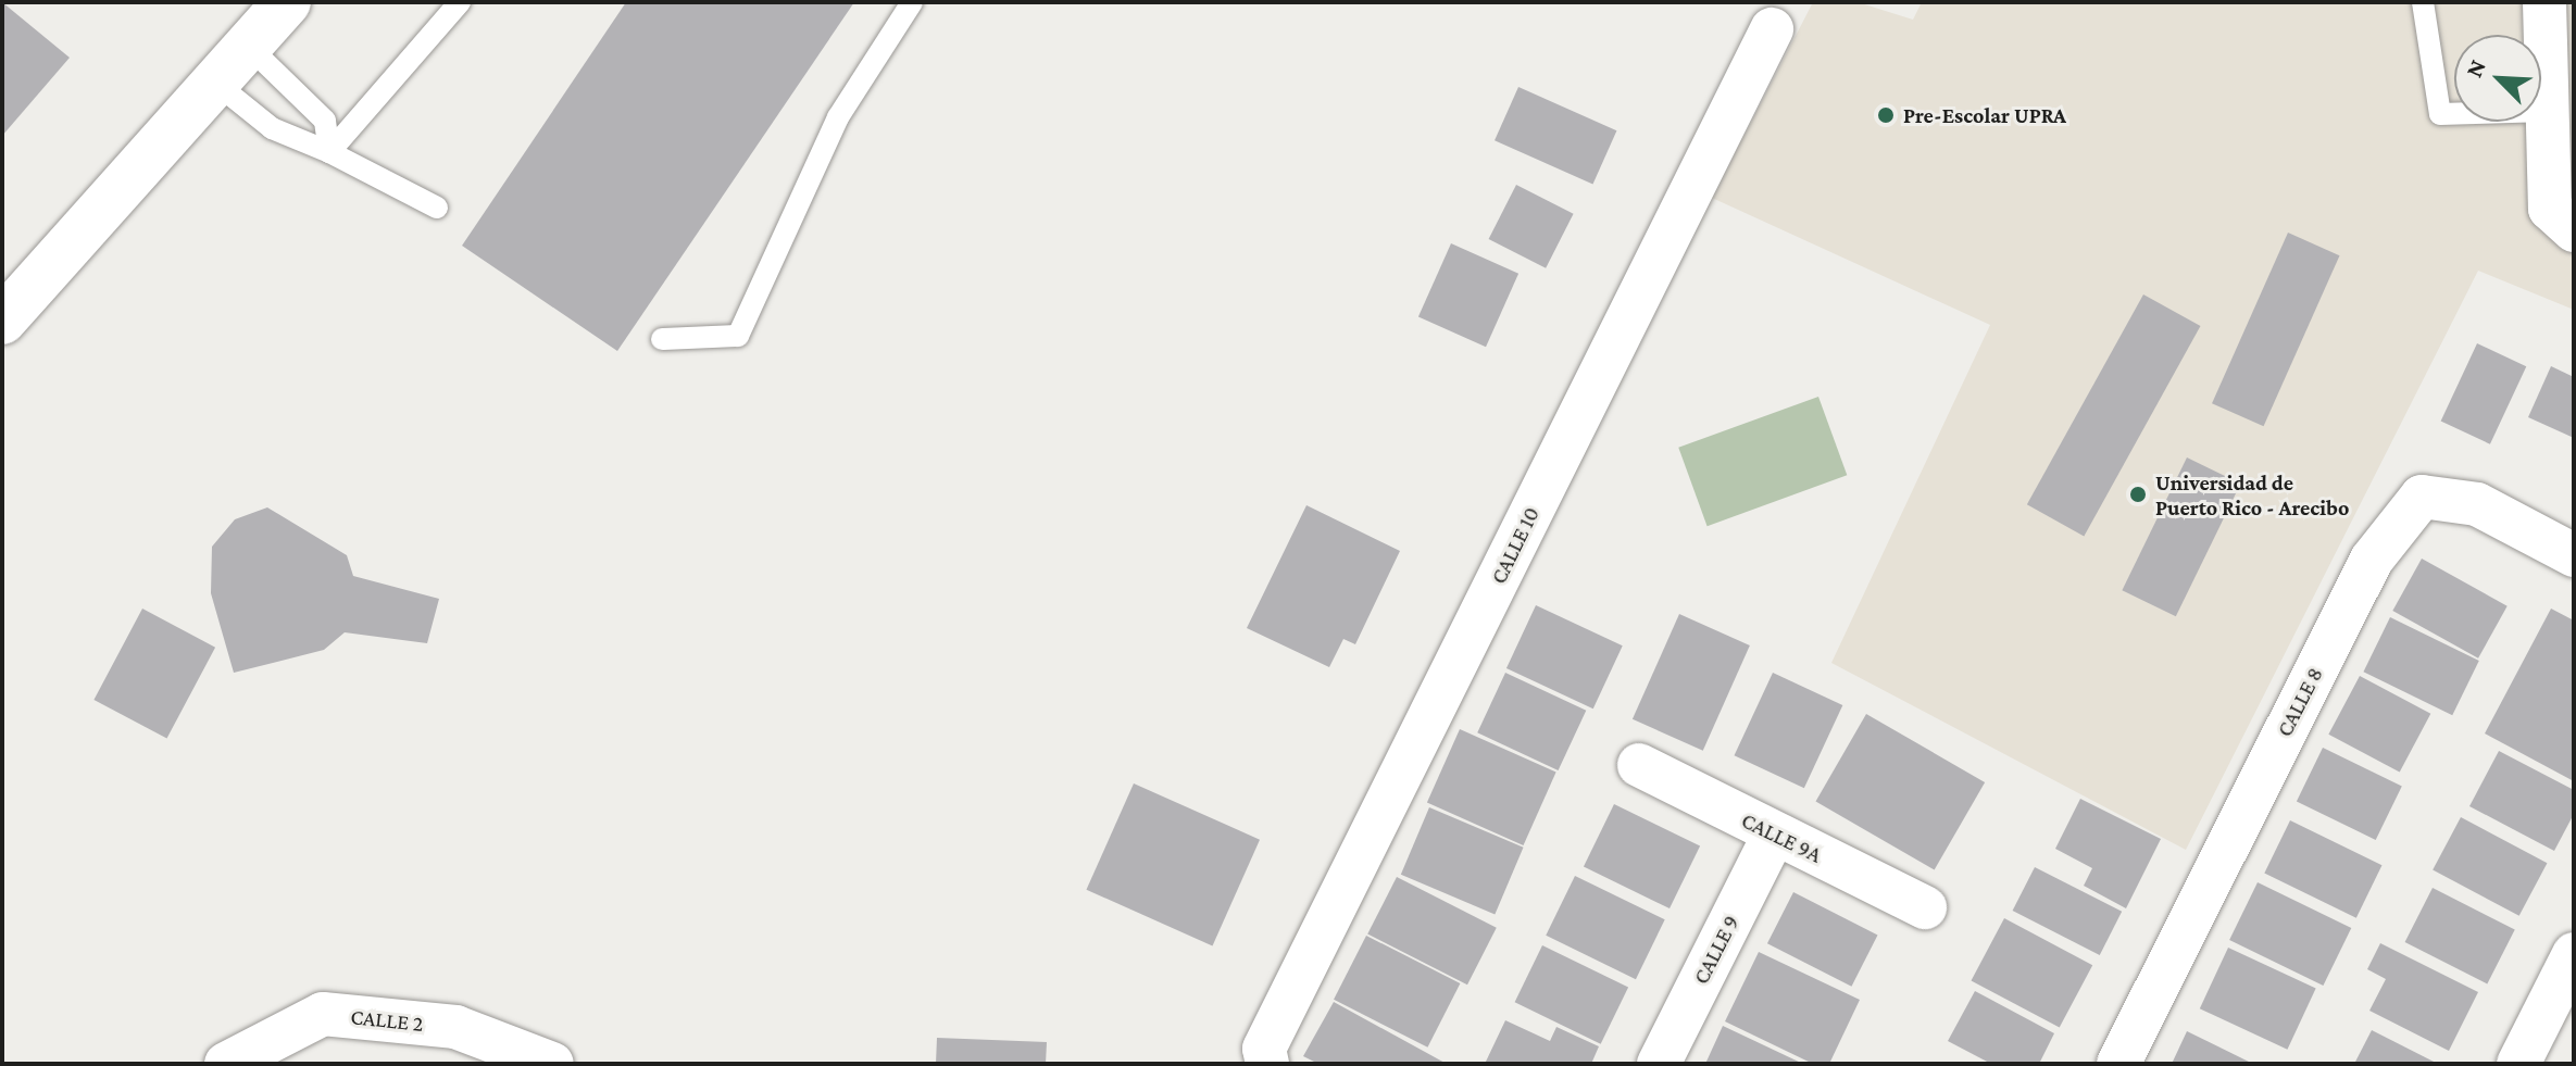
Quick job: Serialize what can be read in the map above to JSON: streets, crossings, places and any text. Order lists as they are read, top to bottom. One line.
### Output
{"streets":{"street":["CALLE 10","CALLE 8","CALLE 9A","CALLE 9","CALLE 2"]},"crossings":[["CALLE 9A","CALLE 9"]],"places":["Pre-Escolar UPRA","Universidad de Puerto Rico - Arecibo"],"north":"top left"}
